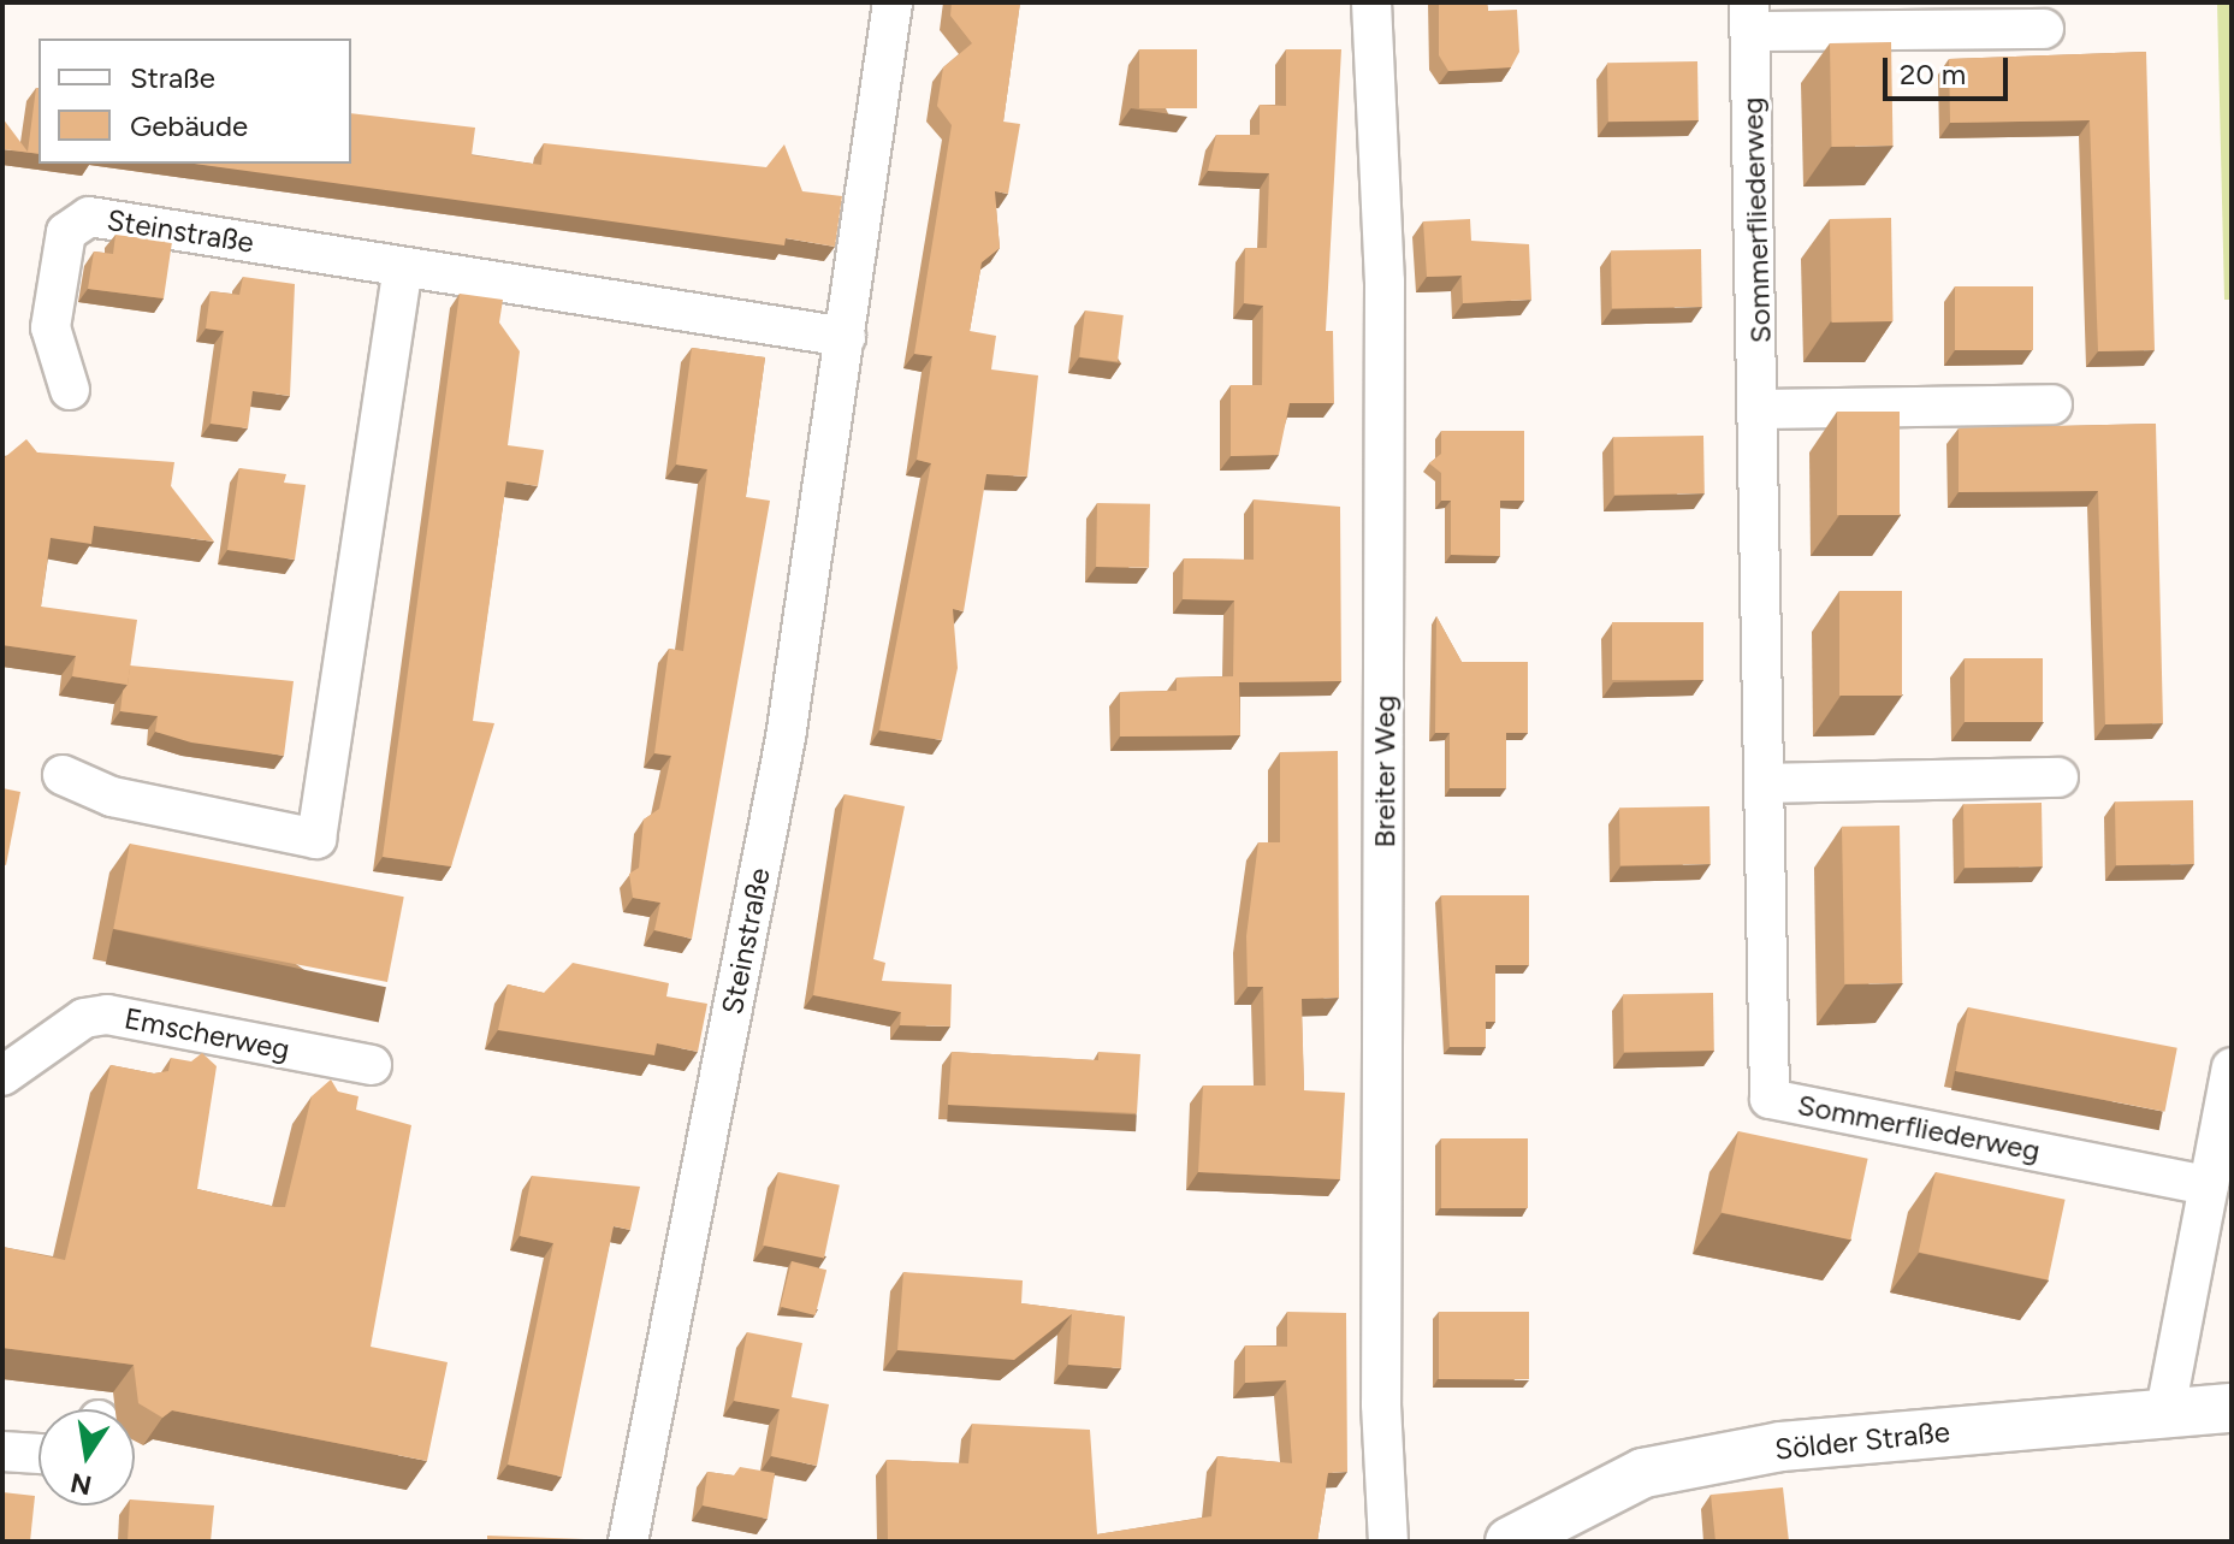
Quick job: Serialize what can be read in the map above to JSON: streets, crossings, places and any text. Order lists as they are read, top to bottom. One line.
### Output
{"streets":{"street":["Sommerfliederweg","Steinstraße","Breiter Weg","Emscherweg","Sölder Straße"]},"legend":["Straße","Gebäude"],"scale_bar":"20 m","north":"bottom"}
